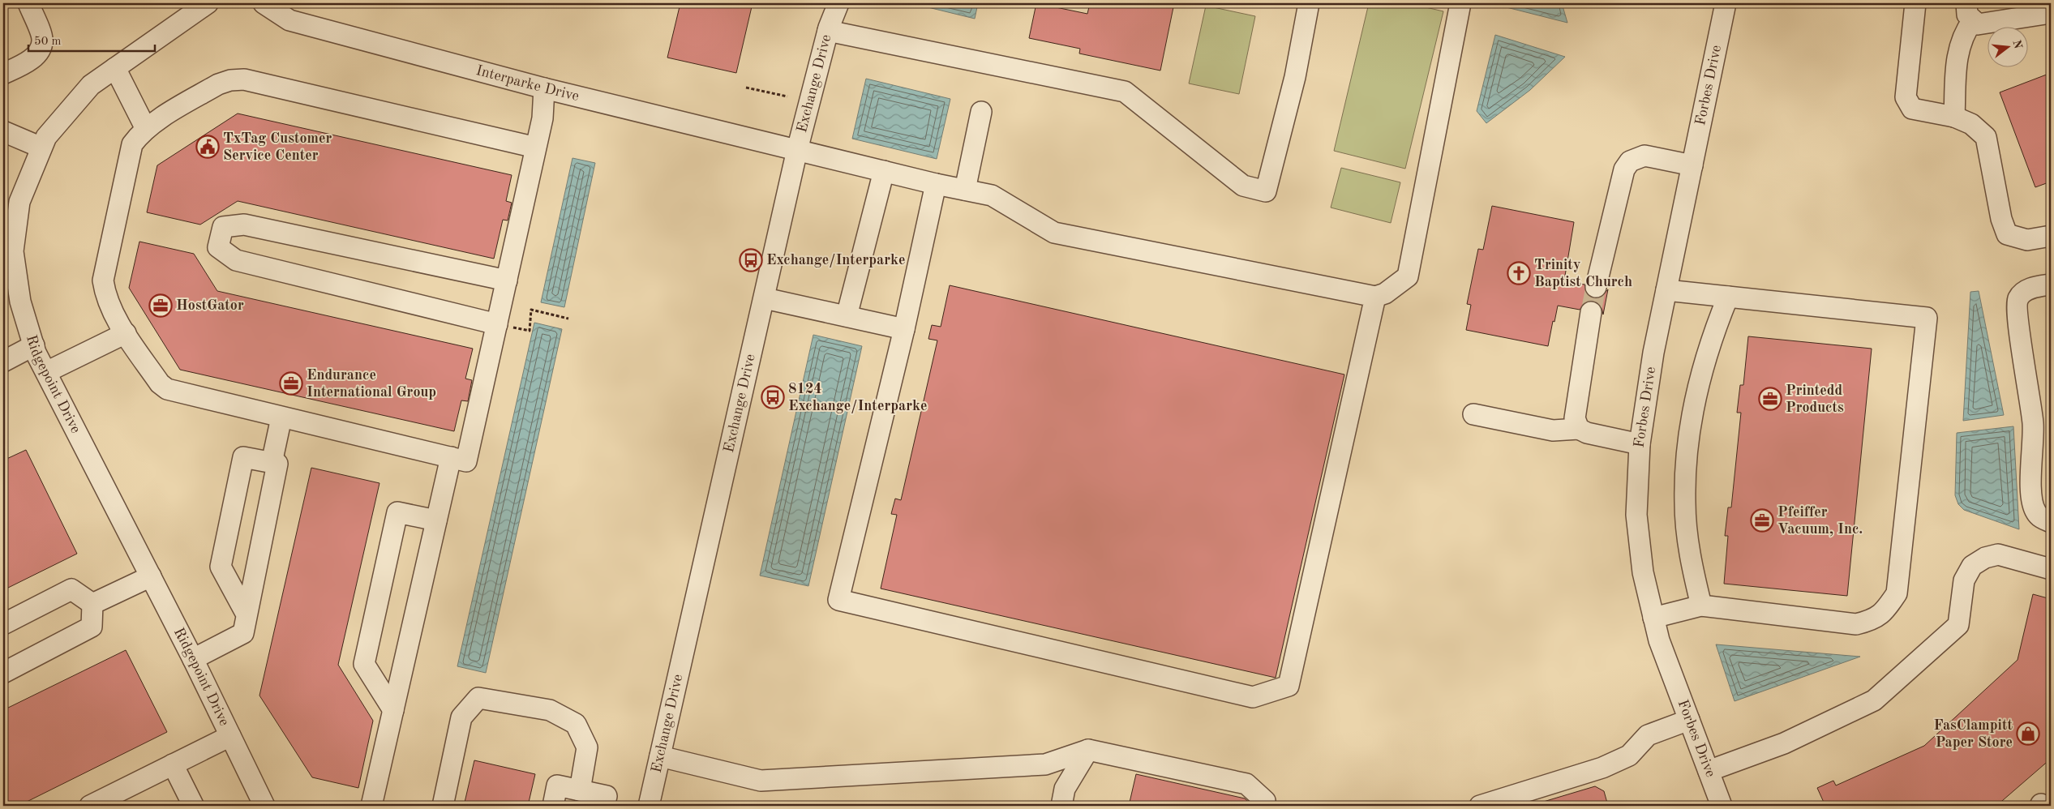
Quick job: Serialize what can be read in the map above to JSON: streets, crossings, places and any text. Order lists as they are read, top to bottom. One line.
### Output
{"streets":{"street":["Interparke Drive","Exchange Drive","Forbes Drive","Ridgepoint Drive"]},"crossings":[["Interparke Drive","Exchange Drive"]],"places":{"public building":["TxTag Customer Service Center"],"bus stop":["Exchange/Interparke","8124 Exchange/Interparke"],"church":["Trinity Baptist Church"],"office":["HostGator","Endurance International Group","Printedd Products","Pfeiffer Vacuum, Inc."],"shop":["FasClampitt Paper Store"]},"scale_bar":"50 m","north":"right"}
